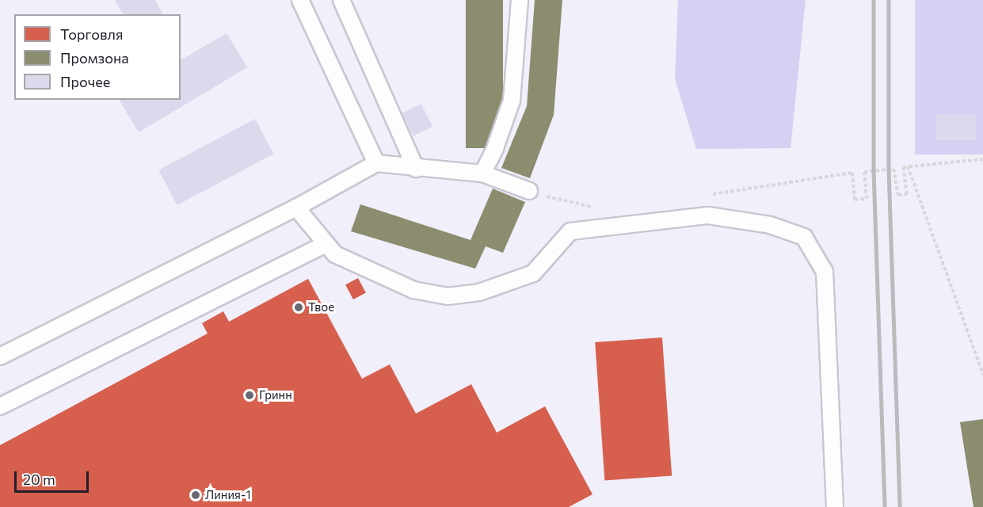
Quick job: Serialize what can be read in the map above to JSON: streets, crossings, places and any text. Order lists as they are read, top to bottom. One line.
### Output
{"places":["Твое","Гринн","Линия-1"],"legend":["Торговля","Промзона","Прочее"],"scale_bar":"20 m"}
